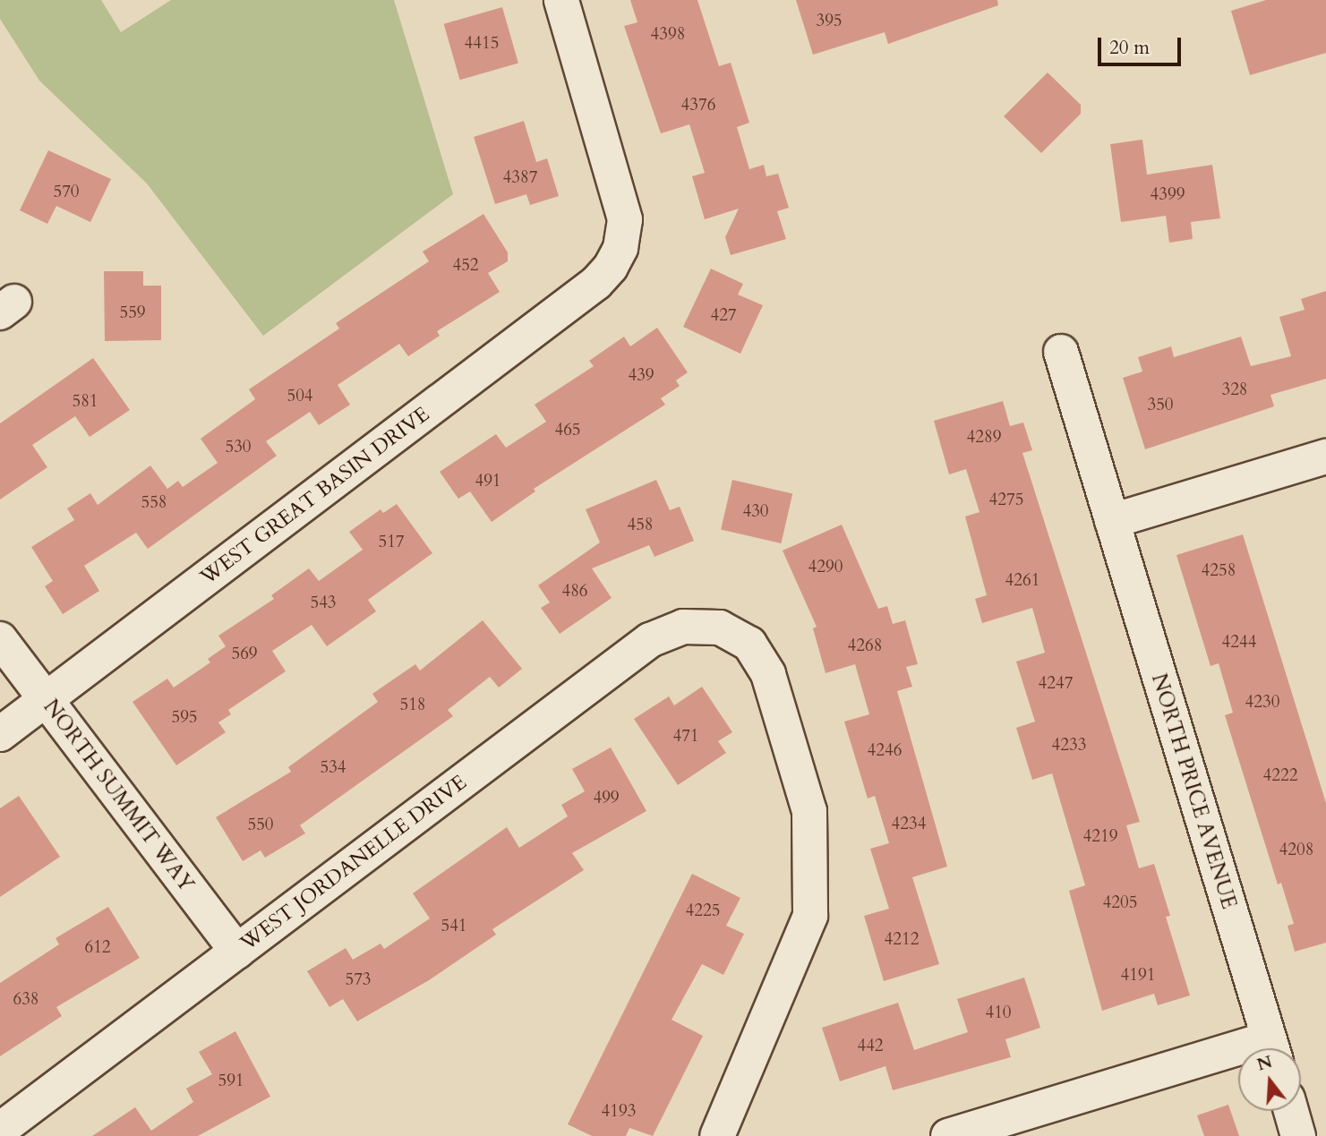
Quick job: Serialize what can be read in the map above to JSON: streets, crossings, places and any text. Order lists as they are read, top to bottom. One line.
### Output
{"streets":{"street":["WEST GREAT BASIN DRIVE","NORTH PRICE AVENUE","NORTH SUMMIT WAY","WEST JORDANELLE DRIVE"]},"crossings":[["WEST GREAT BASIN DRIVE","NORTH SUMMIT WAY"],["NORTH SUMMIT WAY","WEST JORDANELLE DRIVE"]],"house_numbers":["395","4398","4415","4376","4387","570","4399","452","559","427","439","328","504","581","350","465","4289","530","491","4275","558","430","458","517","4290","4258","4261","486","543","4244","4268","569","4247","4230","518","595","471","4233","4246","534","4222","499","4234","550","4219","4208","4205","4225","541","4212","612","4191","573","638","410","442","591","4193"],"scale_bar":"20 m","north":"top"}
